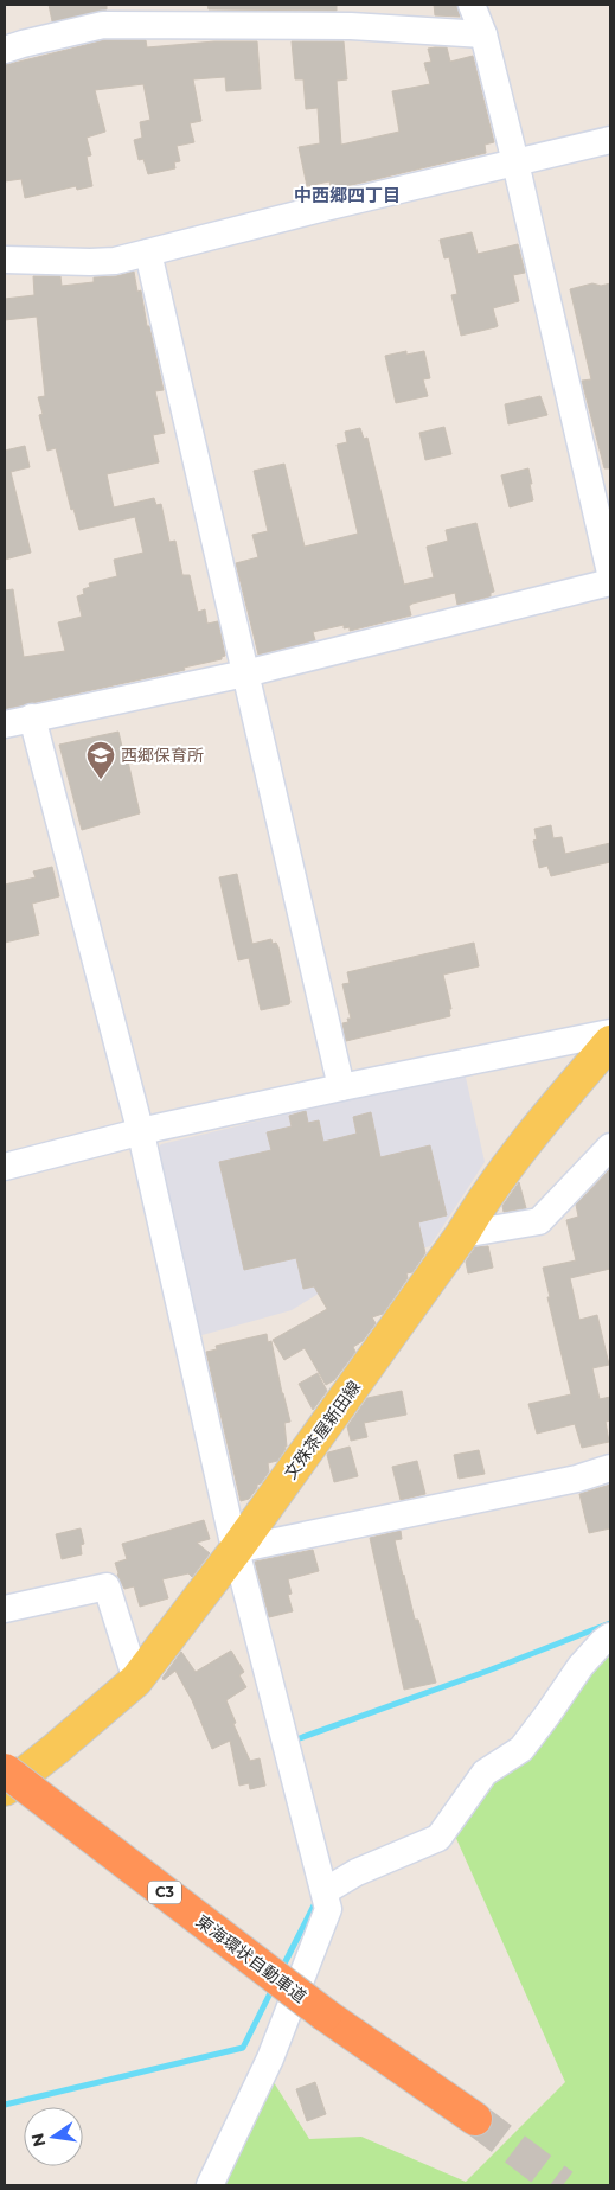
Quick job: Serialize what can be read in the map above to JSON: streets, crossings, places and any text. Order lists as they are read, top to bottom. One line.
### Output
{"streets":{"highway":["C3","東海環状自動車道"],"main road":["文殊茶屋新田線"]},"districts":["中西郷四丁目"],"places":{"school or university":["西郷保育所"]},"north":"left"}
